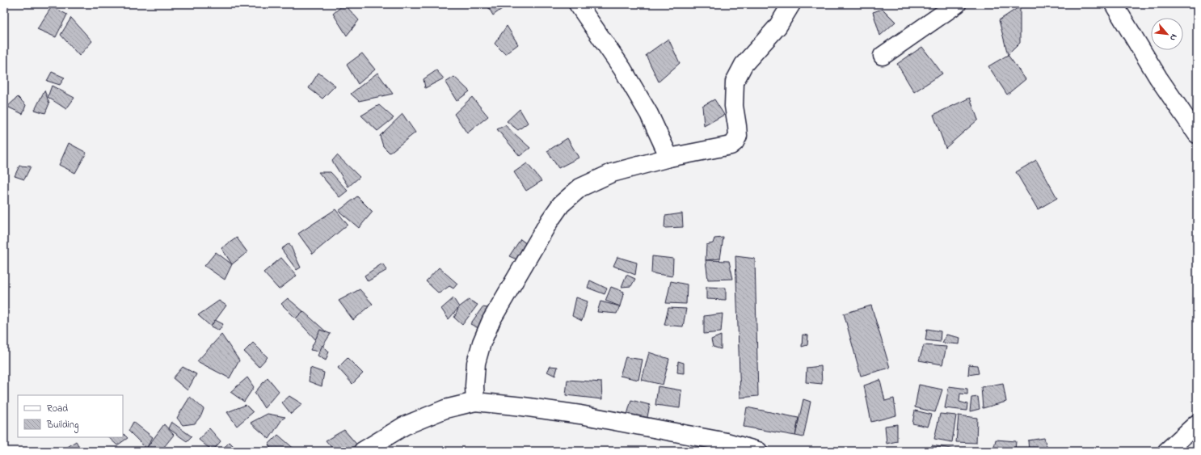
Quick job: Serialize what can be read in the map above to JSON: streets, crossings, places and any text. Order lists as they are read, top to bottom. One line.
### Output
{"legend":["Road","Building"],"north":"bottom right"}
